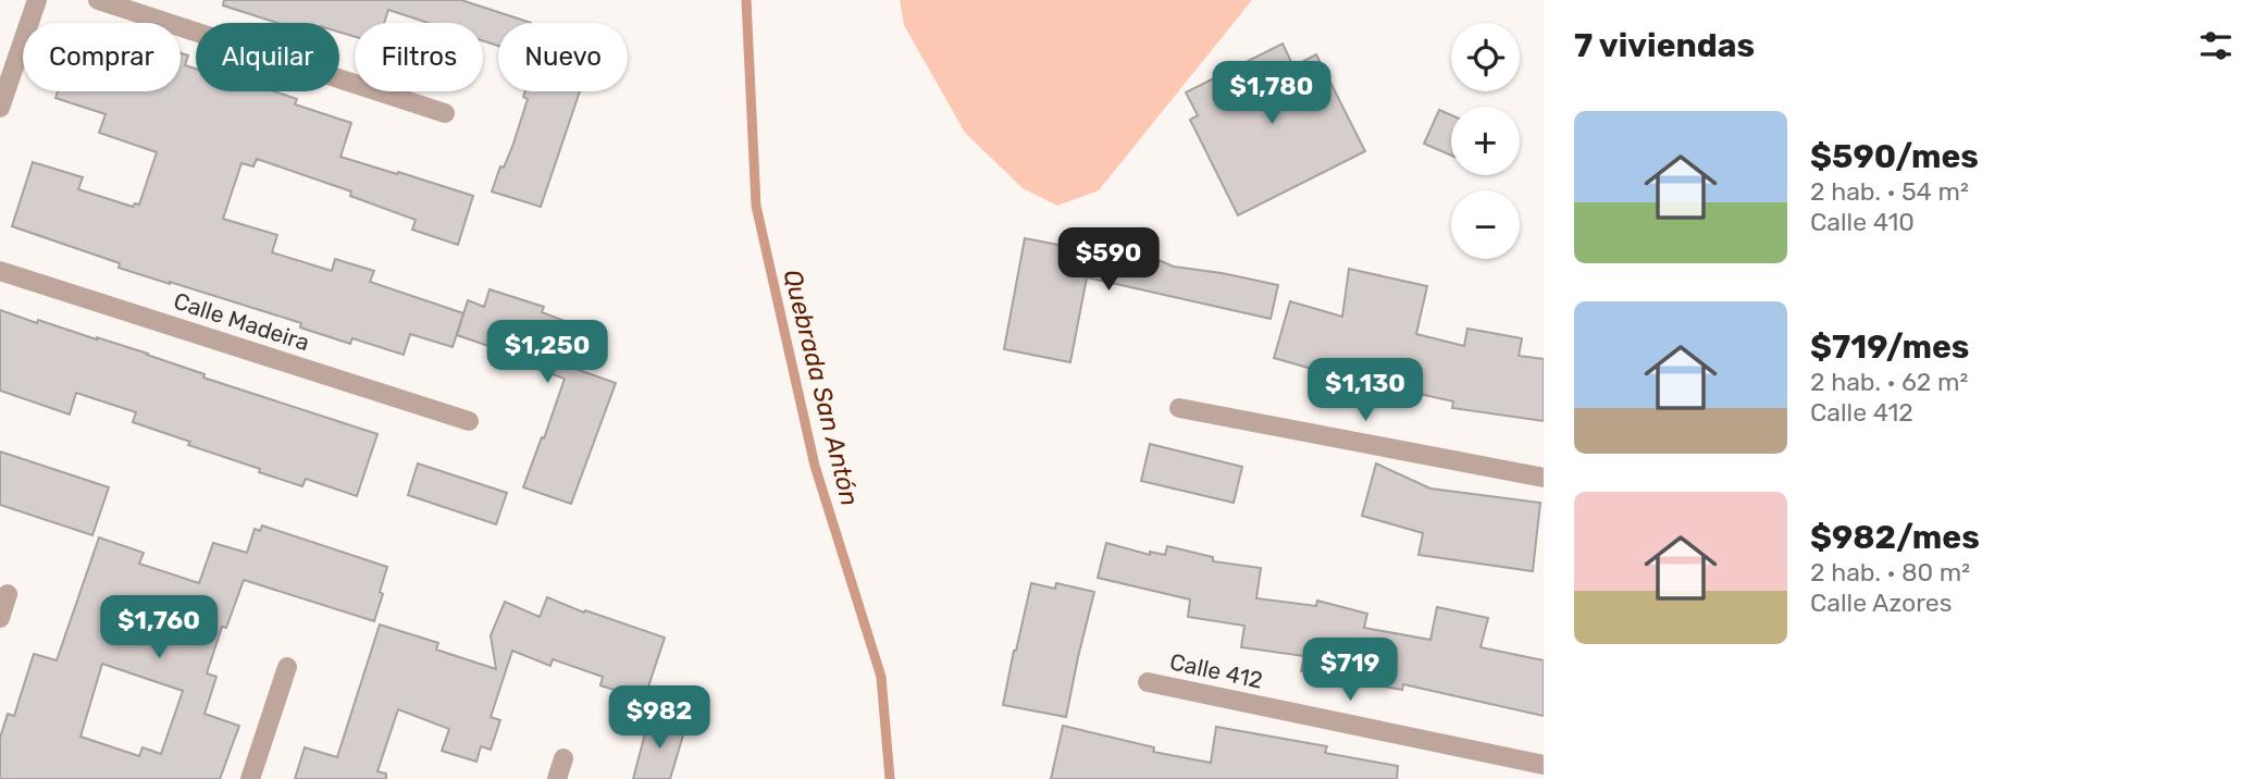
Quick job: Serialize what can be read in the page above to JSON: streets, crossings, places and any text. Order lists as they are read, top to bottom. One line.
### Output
{"streets":{"street":["Calle Madeira","Calle 412"]},"water":["Quebrada San Antón"],"page":{"heading":"7 viviendas","map_buttons":["+","−"],"chip":["Comprar","Alquilar","Filtros","Nuevo"],"price":["$1,780","$590","$1,250","$1,130","$1,760","$719","$982"],"list":[{"name":"$590/mes","note":"2 hab. · 54 m² · Calle 410"},{"name":"$719/mes","note":"2 hab. · 62 m² · Calle 412"},{"name":"$982/mes","note":"2 hab. · 80 m² · Calle Azores"}]}}
